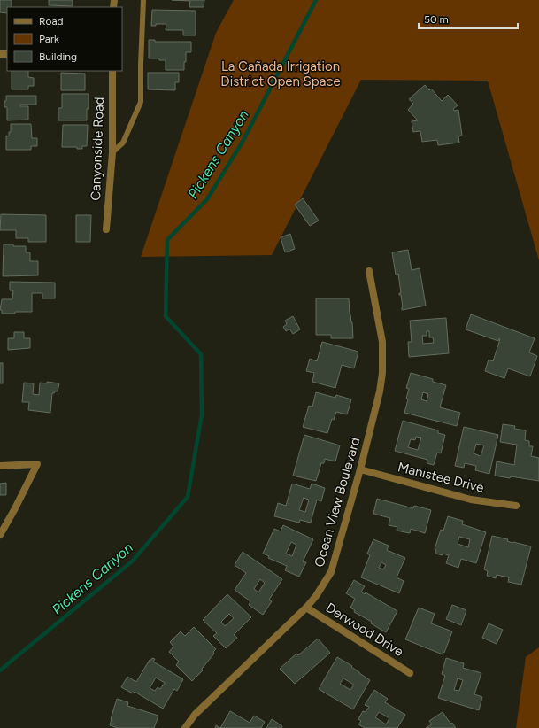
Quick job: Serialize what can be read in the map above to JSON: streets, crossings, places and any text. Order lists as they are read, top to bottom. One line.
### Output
{"streets":{"street":["Canyonside Road","Manistee Drive","Ocean View Boulevard","Derwood Drive"]},"crossings":[["Manistee Drive","Ocean View Boulevard"],["Ocean View Boulevard","Derwood Drive"]],"water":["Pickens Canyon"],"parks":["La Cañada Irrigation District Open Space"],"legend":["Road","Park","Building"],"scale_bar":"50 m"}
